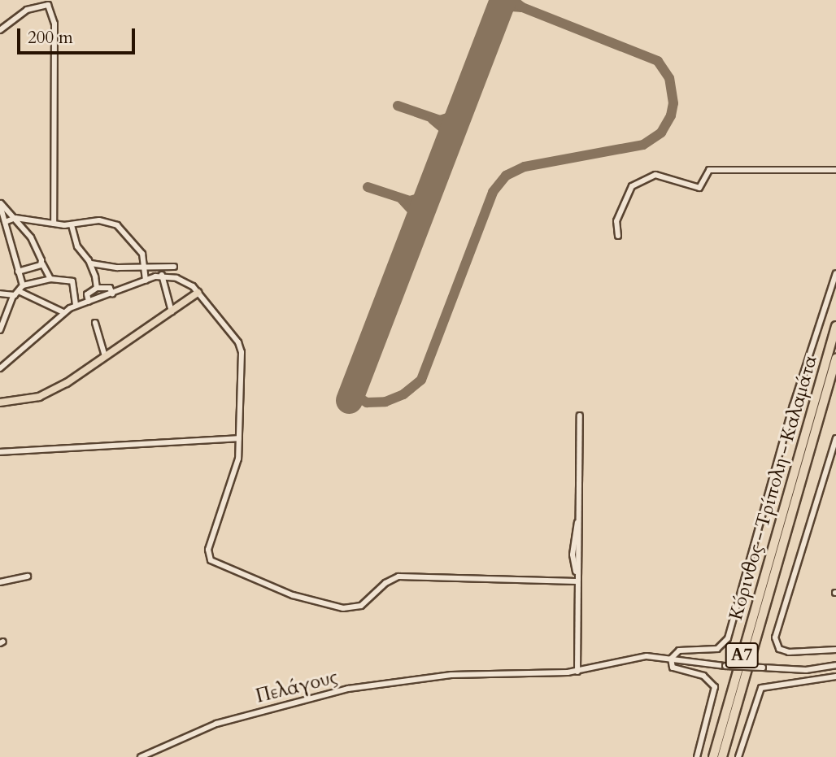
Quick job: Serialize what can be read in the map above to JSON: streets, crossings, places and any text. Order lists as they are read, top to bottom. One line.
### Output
{"streets":{"highway":["Κόρινθος - Τρίπολη - Καλαμάτα","Α7"],"street":["Πελάγους"]},"scale_bar":"200 m"}
